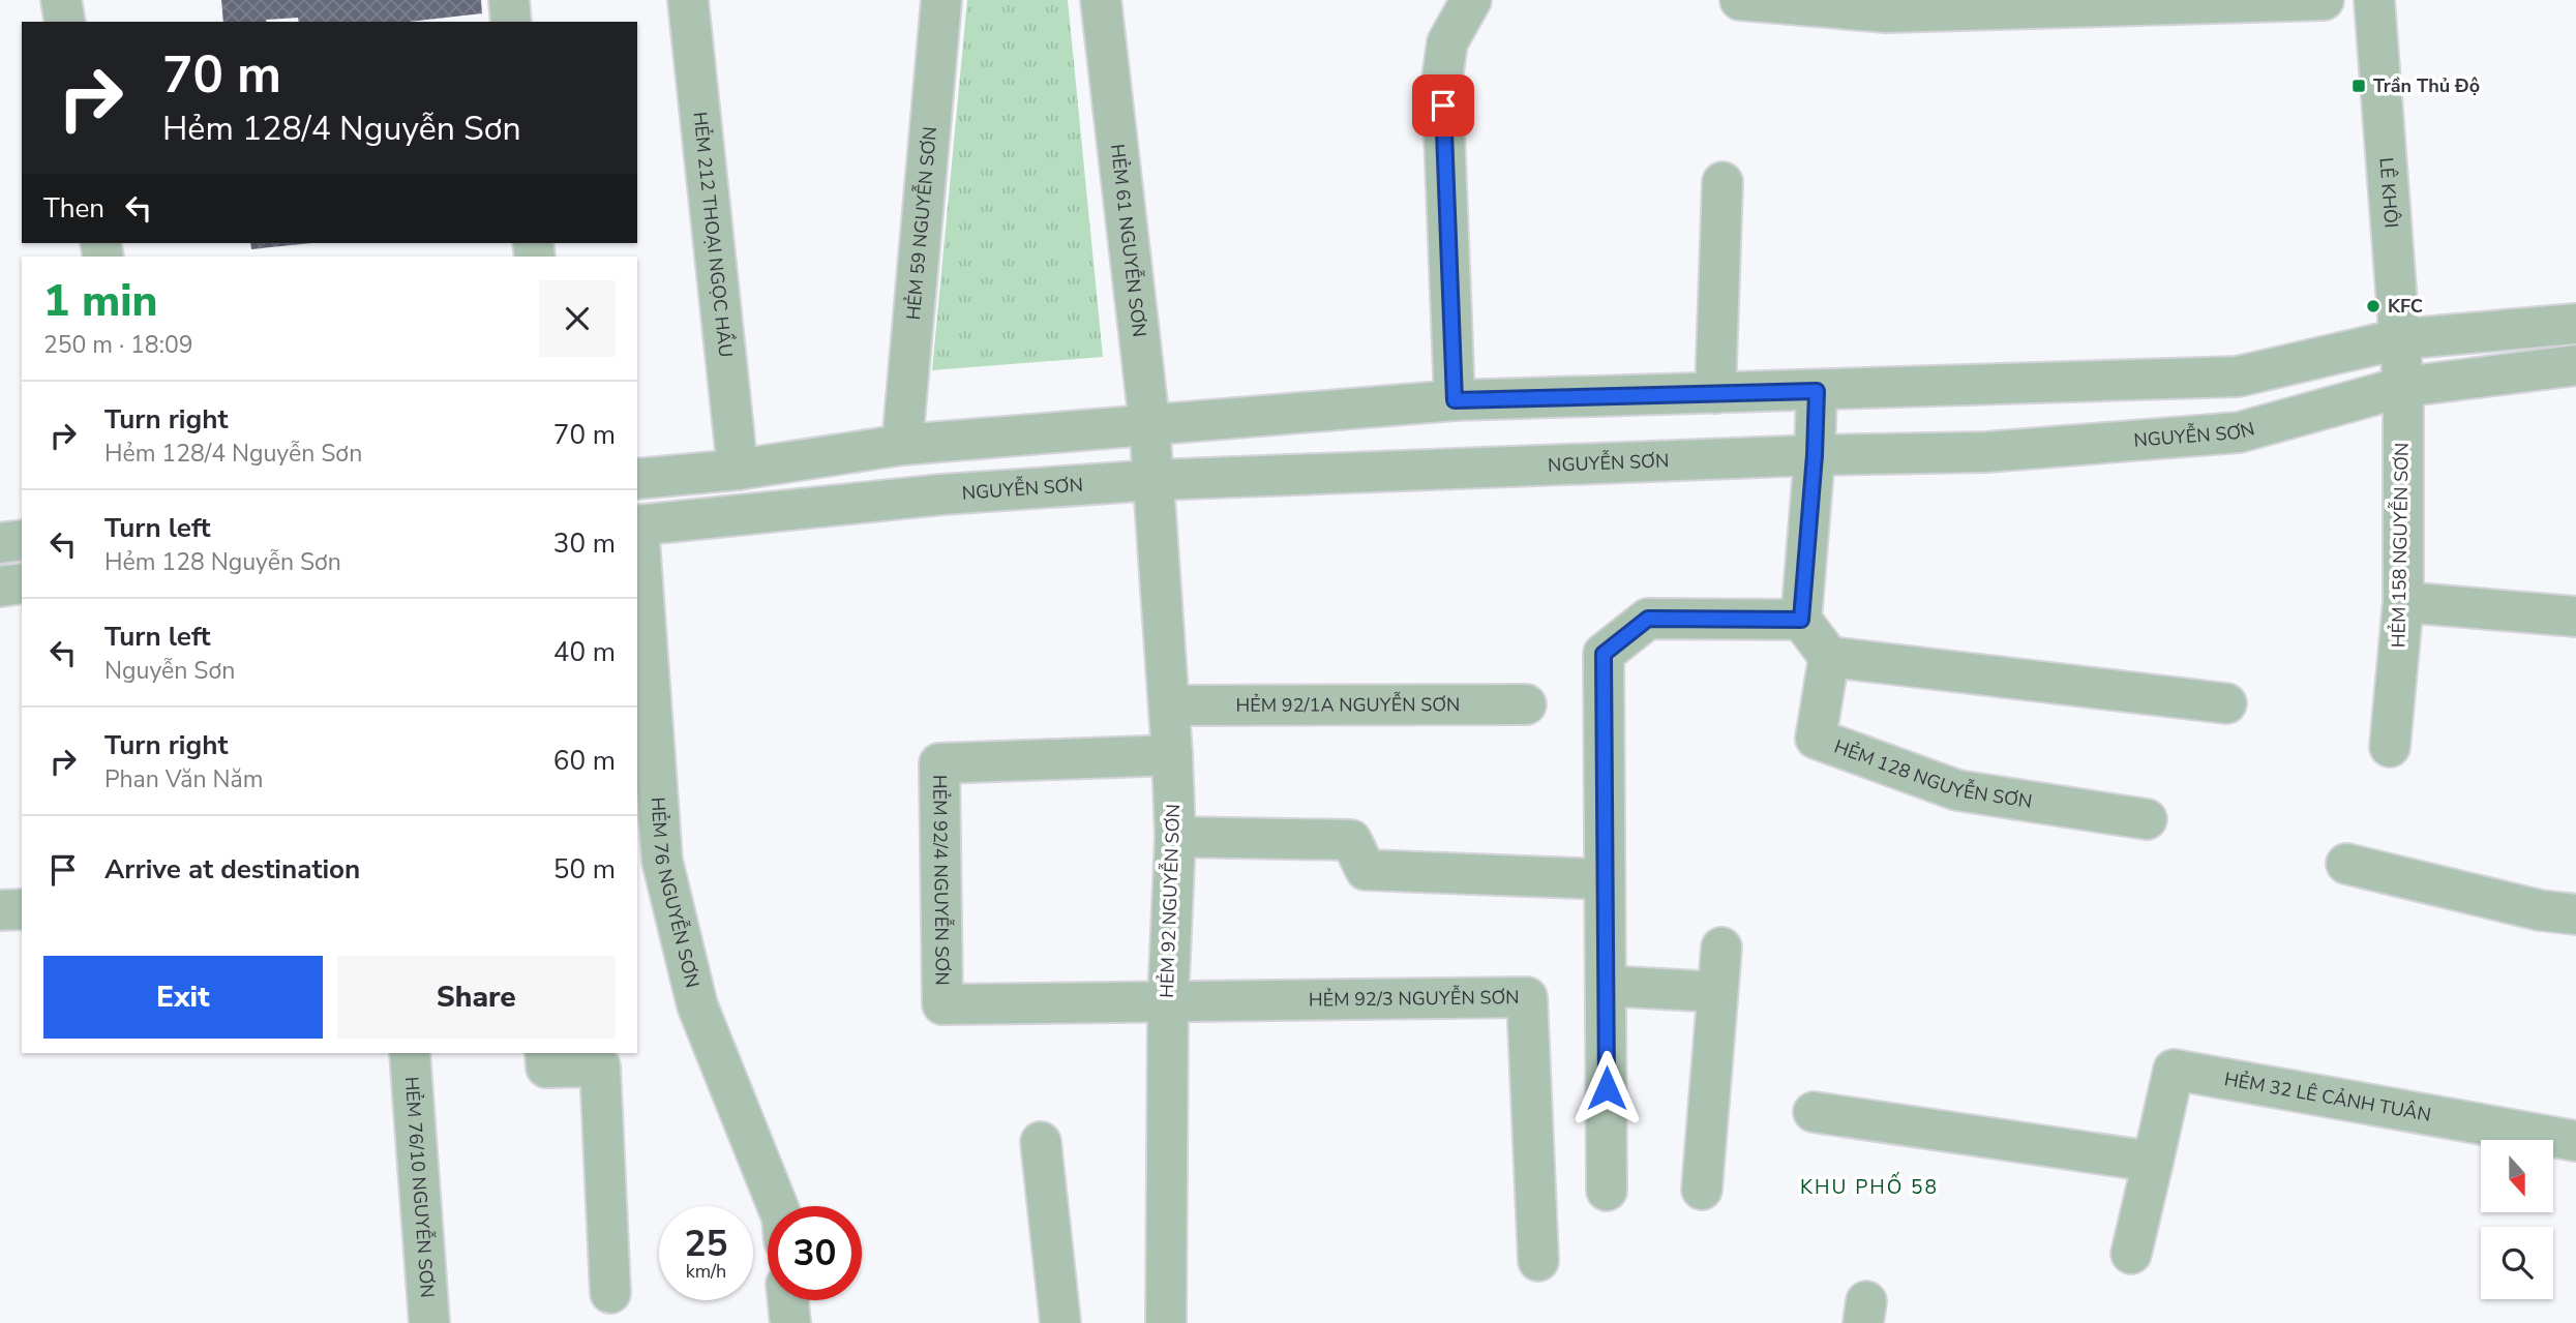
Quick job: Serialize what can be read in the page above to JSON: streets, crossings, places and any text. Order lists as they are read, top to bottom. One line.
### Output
{"streets":{"street":["LÊ KHÔI","HẺM 59 NGUYỄN SƠN","HẺM 212 THOẠI NGỌC HẦU","HẺM 61 NGUYỄN SƠN","NGUYỄN SƠN","HẺM 158 NGUYỄN SƠN","HẺM 92/1A NGUYỄN SƠN","HẺM 128 NGUYỄN SƠN","HẺM 92/4 NGUYỄN SƠN","HẺM 76 NGUYỄN SƠN","HẺM 92 NGUYỄN SƠN","HẺM 92/3 NGUYỄN SƠN","HẺM 32 LÊ CẢNH TUÂN","HẺM 76/10 NGUYỄN SƠN"]},"crossings":[["LÊ KHÔI","NGUYỄN SƠN"],["LÊ KHÔI","HẺM 158 NGUYỄN SƠN"],["HẺM 61 NGUYỄN SƠN","NGUYỄN SƠN"],["HẺM 61 NGUYỄN SƠN","HẺM 92 NGUYỄN SƠN"],["NGUYỄN SƠN","HẺM 158 NGUYỄN SƠN"],["NGUYỄN SƠN","HẺM 76 NGUYỄN SƠN"],["NGUYỄN SƠN","HẺM 92 NGUYỄN SƠN"],["HẺM 92/1A NGUYỄN SƠN","HẺM 92 NGUYỄN SƠN"],["HẺM 92/4 NGUYỄN SƠN","HẺM 92 NGUYỄN SƠN"],["HẺM 92/4 NGUYỄN SƠN","HẺM 92/3 NGUYỄN SƠN"],["HẺM 92 NGUYỄN SƠN","HẺM 92/3 NGUYỄN SƠN"]],"districts":["KHU PHỐ 58"],"places":{"transit":["Trần Thủ Độ"],"other":["KFC"]},"north":"bottom","page":{"turn":["70 m","Hẻm 128/4 Nguyễn Sơn"],"then":"Then","heading":["1 min","250 m · 18:09"],"list":[{"name":"Turn right","note":"Hẻm 128/4 Nguyễn Sơn","value":"70 m"},{"name":"Turn left","note":"Hẻm 128 Nguyễn Sơn","value":"30 m"},{"name":"Turn left","note":"Nguyễn Sơn","value":"40 m"},{"name":"Turn right","note":"Phan Văn Năm","value":"60 m"},{"name":"Arrive at destination","value":"50 m"}],"buttons":["Exit","Share"],"speed":"25 km/h","limit":"30"}}
